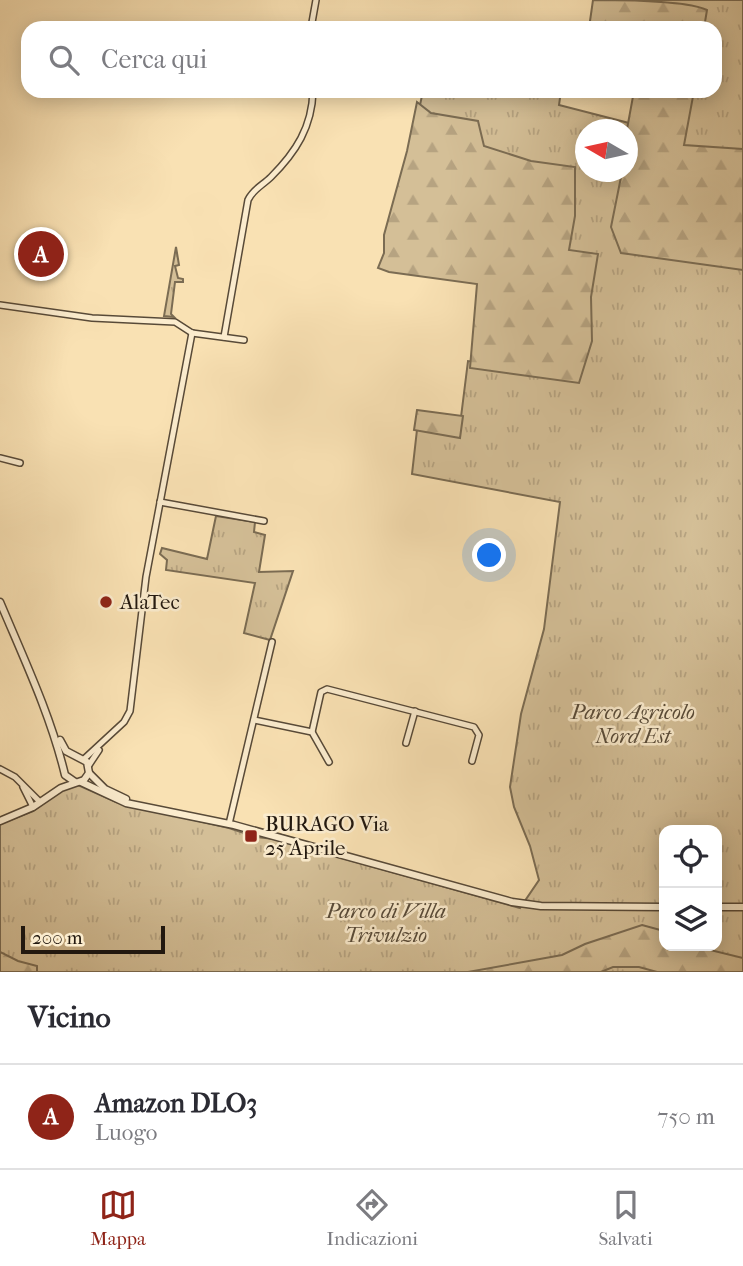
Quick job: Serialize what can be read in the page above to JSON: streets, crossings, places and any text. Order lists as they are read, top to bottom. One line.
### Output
{"parks":["Parco Agricolo Nord Est","Parco di Villa Trivulzio"],"places":{"other":["AlaTec"],"transit":["BURAGO Via 25 Aprile"]},"scale_bar":"200 m","north":"left","page":{"search":"Cerca qui","pins":"A","scale":"200 m","heading":"Vicino","list":[{"mark":"A","name":"Amazon DLO3","note":"Luogo","value":"750 m"}],"nav":["Mappa","Indicazioni","Salvati"]}}
